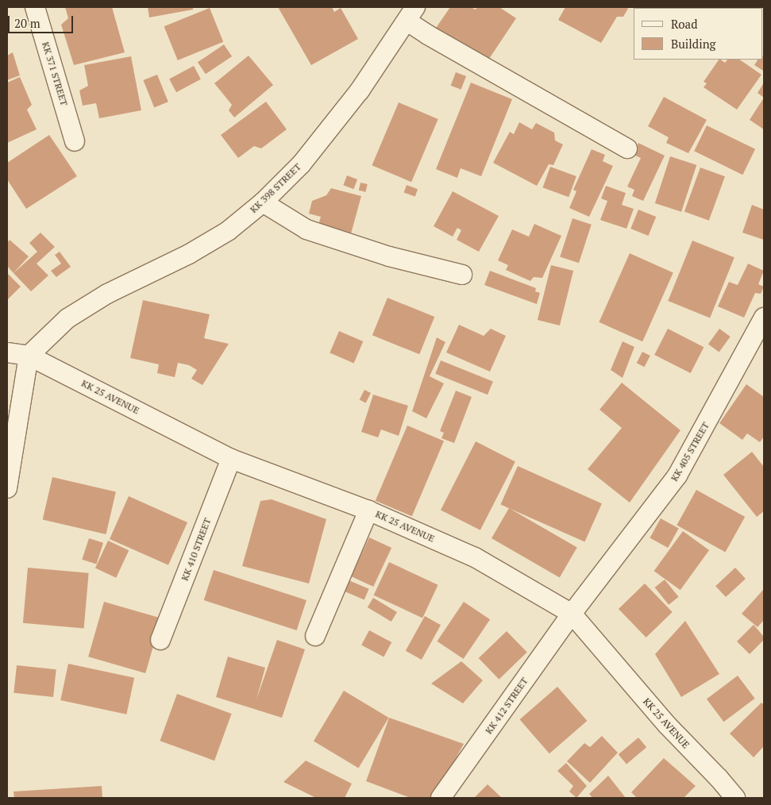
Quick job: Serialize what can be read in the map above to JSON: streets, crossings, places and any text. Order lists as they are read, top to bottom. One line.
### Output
{"streets":{"street":["KK 371 STREET","KK 398 STREET","KK 25 AVENUE","KK 405 STREET","KK 410 STREET","KK 412 STREET"]},"crossings":[["KK 398 STREET","KK 25 AVENUE"],["KK 25 AVENUE","KK 405 STREET"],["KK 25 AVENUE","KK 410 STREET"],["KK 25 AVENUE","KK 412 STREET"],["KK 405 STREET","KK 412 STREET"]],"legend":["Road","Building"],"scale_bar":"20 m"}
